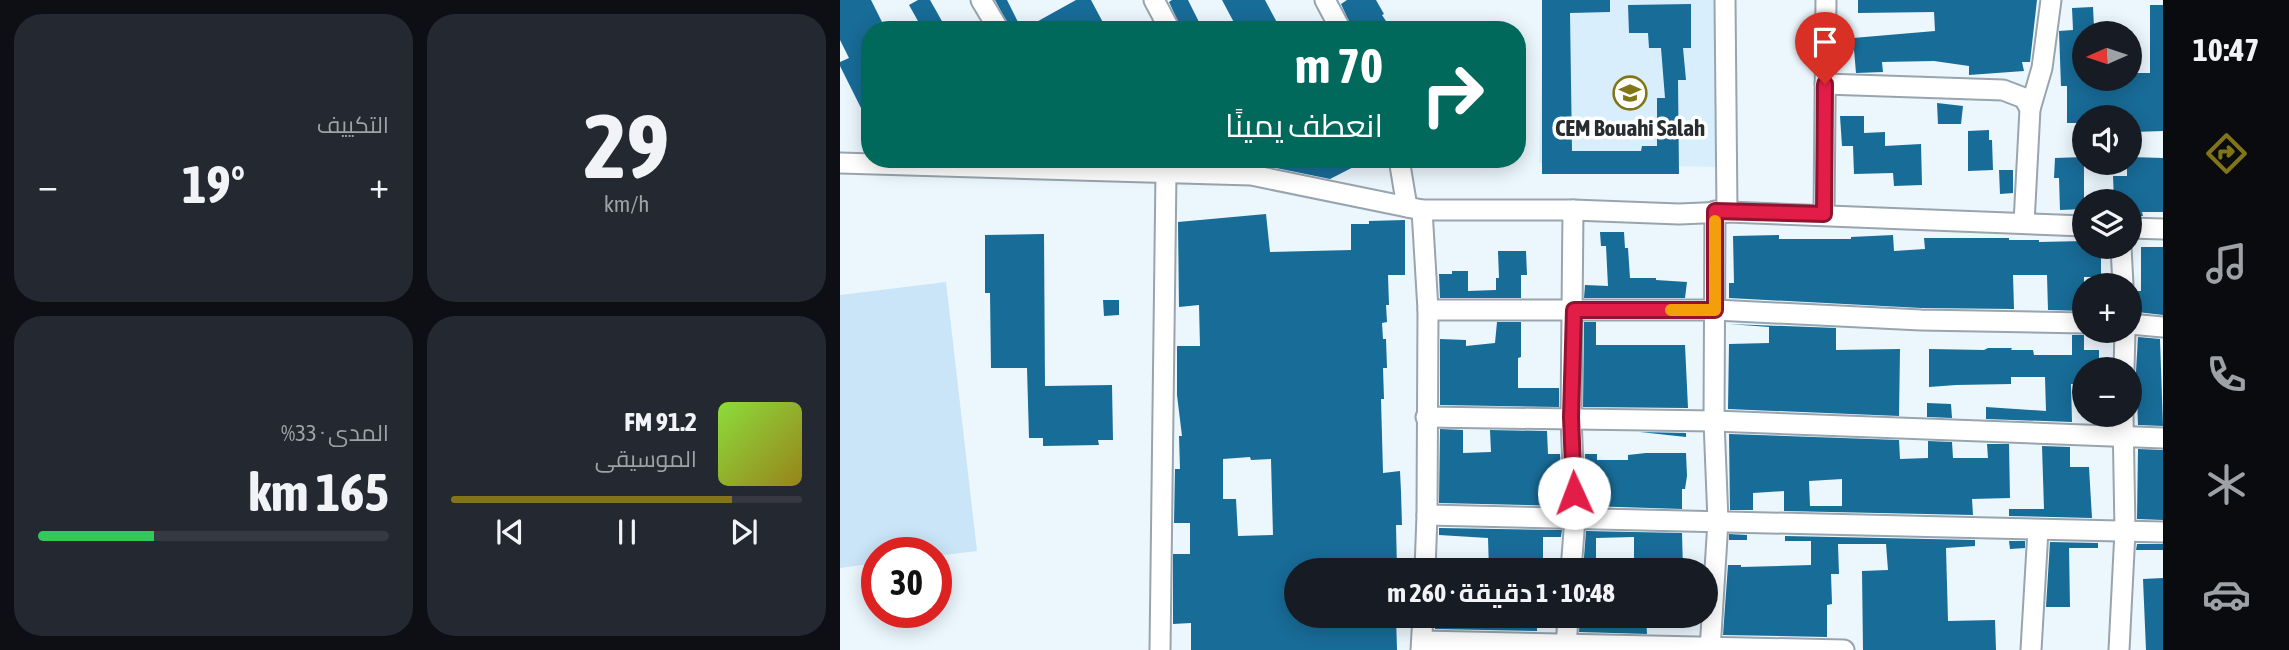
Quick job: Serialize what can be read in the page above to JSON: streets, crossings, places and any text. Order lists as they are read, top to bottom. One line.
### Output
{"places":{"school or university":["CEM Bouahi Salah"]},"north":"left","page":{"tabs":"10:47","tile":[["29","km/h"],"التكييف",["المدى · 33%","165 km"]],"map_buttons":["+","−"],"turn":["70 m","انعطف يمينًا"],"heat":["−","19°","+"],"song":["91.2 FM","الموسيقى"],"limit":"30","trip":"10:48 · 1 دقيقة · 260 m"}}
